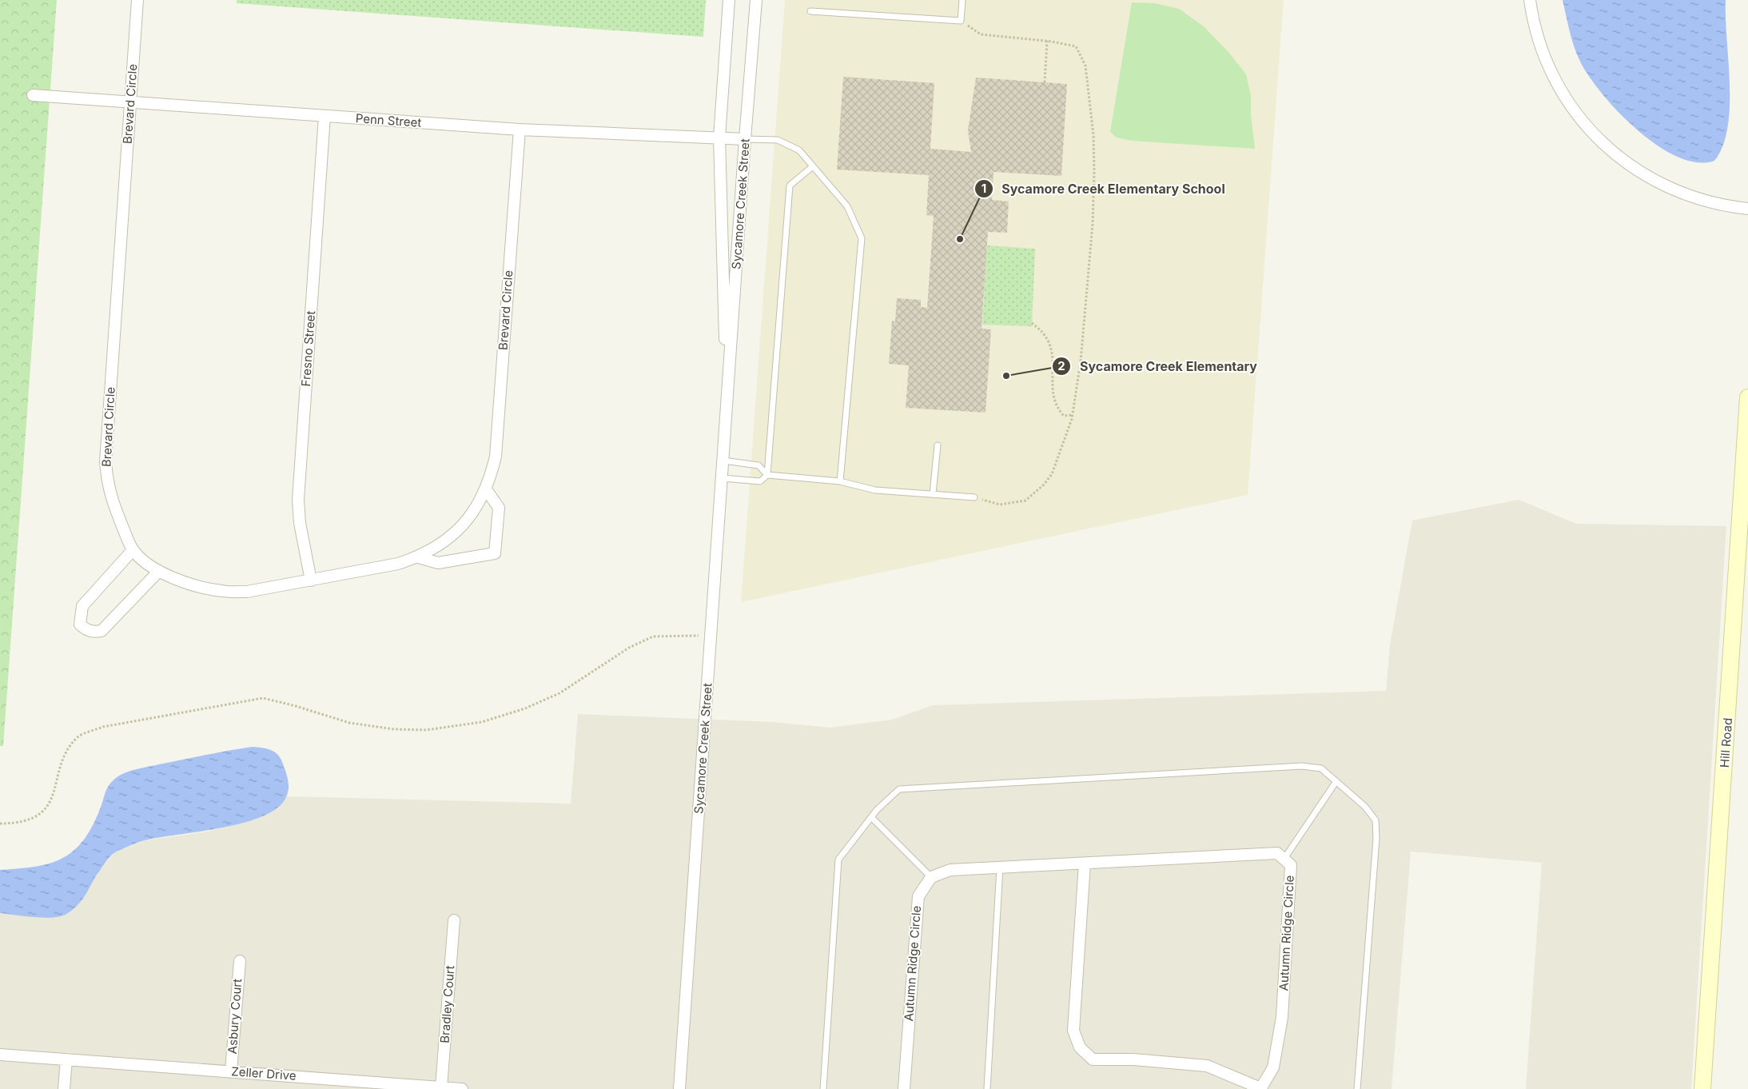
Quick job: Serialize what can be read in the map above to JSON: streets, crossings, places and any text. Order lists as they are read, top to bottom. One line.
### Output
{"streets":{"main road":["Hill Road"],"street":["Brevard Circle","Penn Street","Sycamore Creek Street","Fresno Street","Autumn Ridge Circle","Bradley Court","Asbury Court","Zeller Drive"]},"crossings":[["Brevard Circle","Penn Street"],["Brevard Circle","Fresno Street"],["Penn Street","Sycamore Creek Street"],["Penn Street","Fresno Street"],["Bradley Court","Zeller Drive"],["Asbury Court","Zeller Drive"]],"places":["Sycamore Creek Elementary School","Sycamore Creek Elementary"]}
